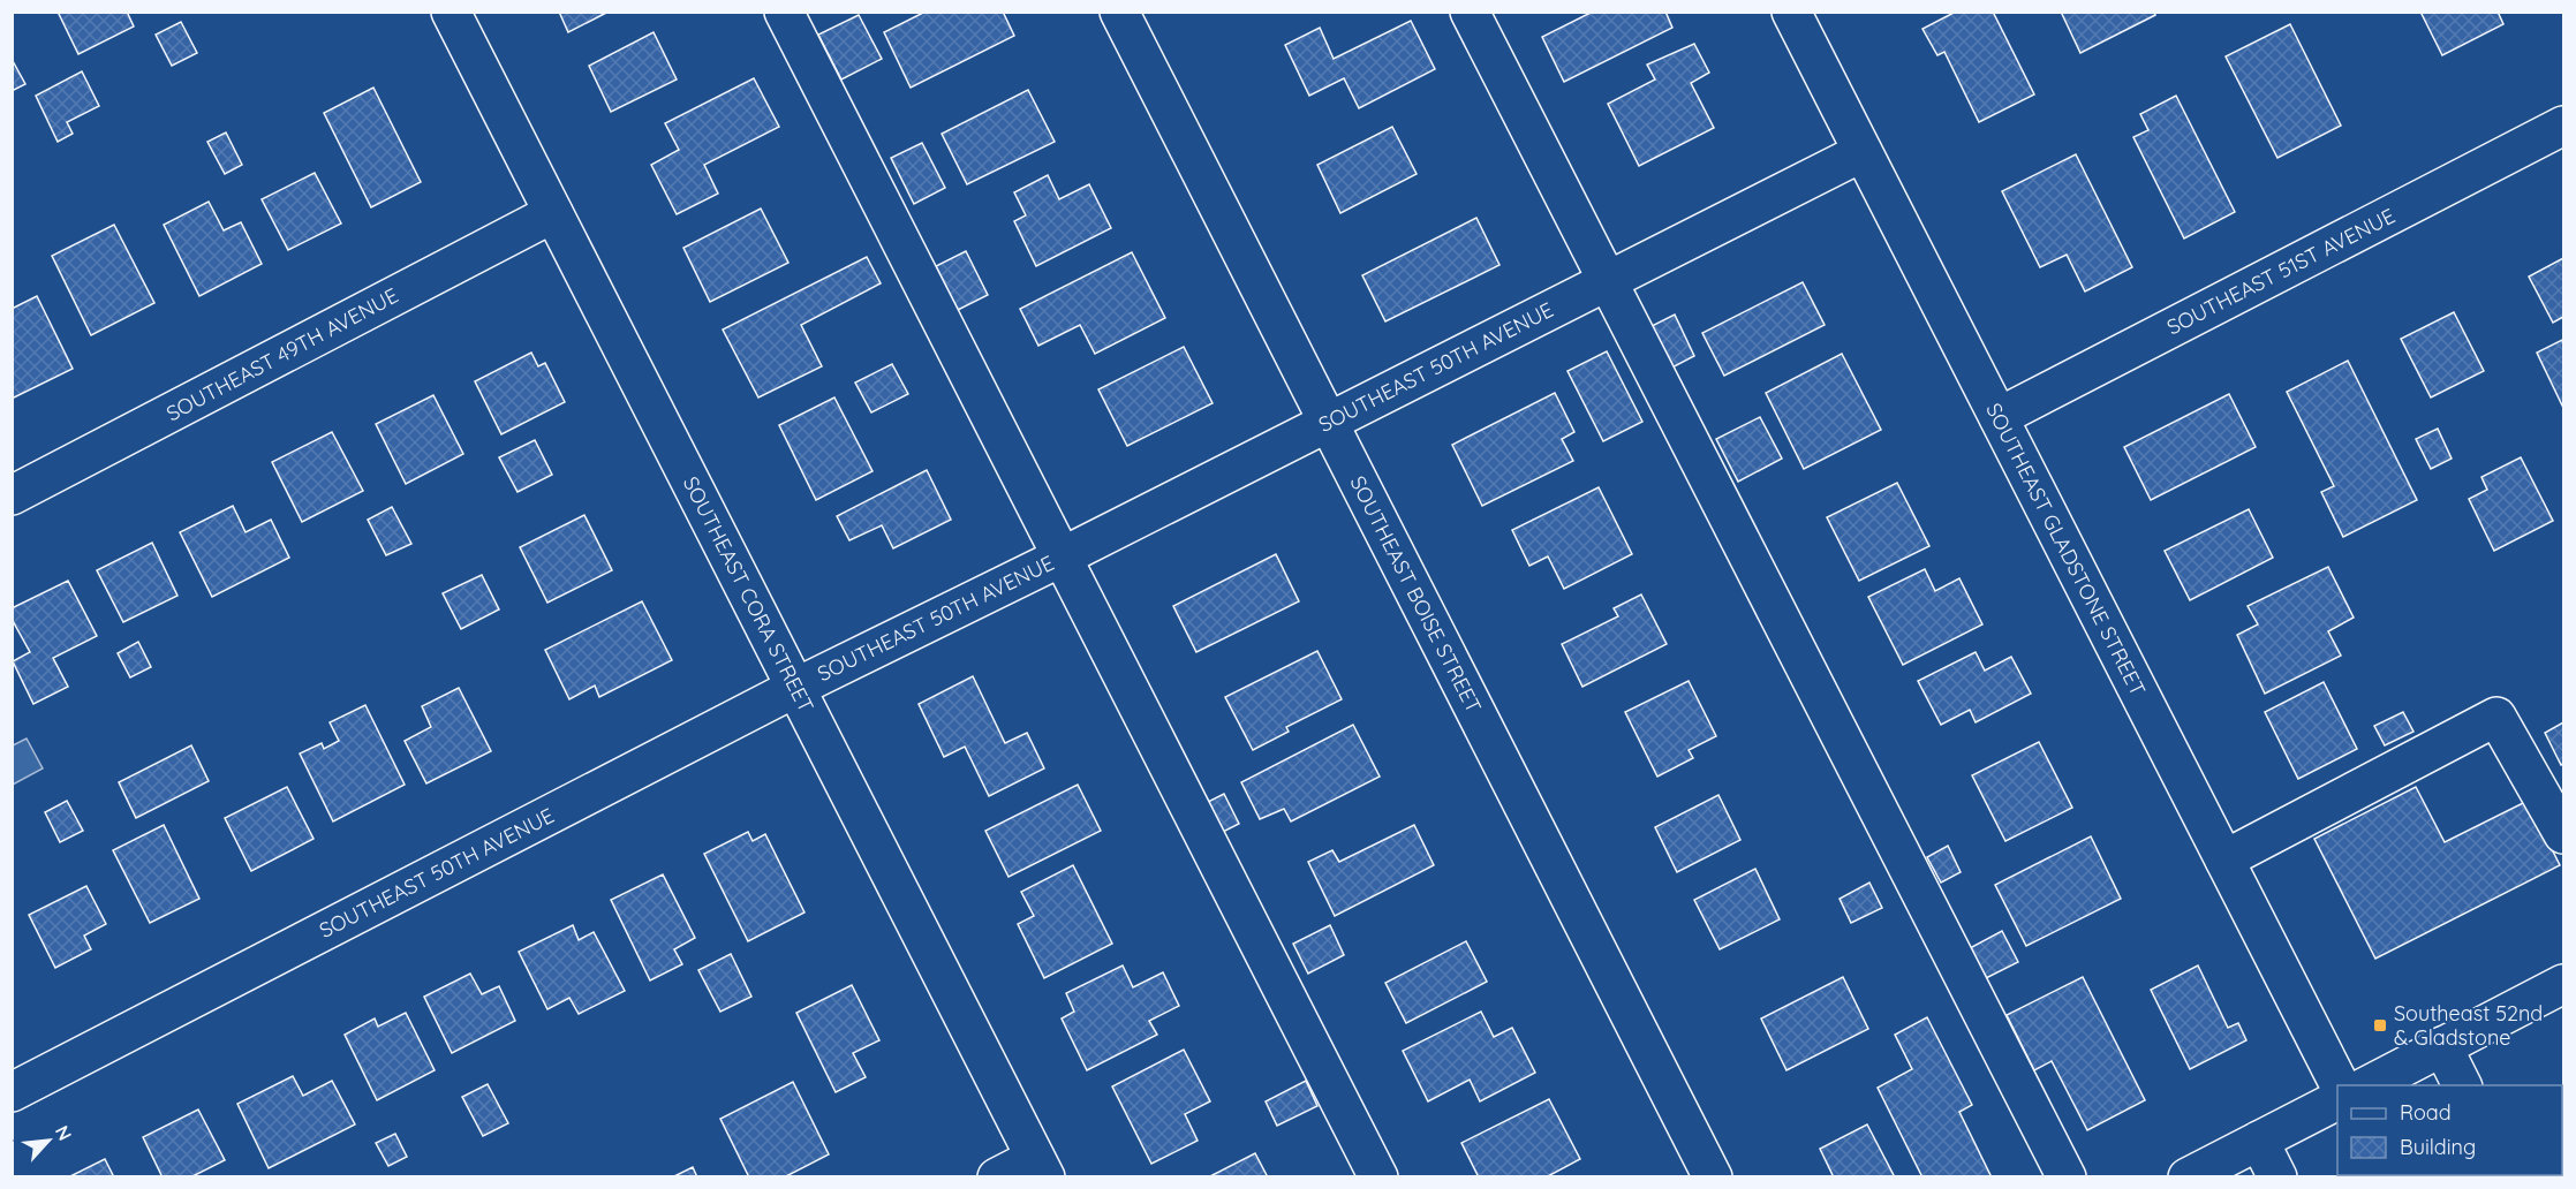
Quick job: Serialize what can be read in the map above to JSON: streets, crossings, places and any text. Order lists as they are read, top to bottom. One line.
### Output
{"streets":{"street":["SOUTHEAST 51ST AVENUE","SOUTHEAST 49TH AVENUE","SOUTHEAST 50TH AVENUE","SOUTHEAST GLADSTONE STREET","SOUTHEAST CORA STREET","SOUTHEAST BOISE STREET"]},"crossings":[["SOUTHEAST 51ST AVENUE","SOUTHEAST GLADSTONE STREET"],["SOUTHEAST 49TH AVENUE","SOUTHEAST CORA STREET"],["SOUTHEAST 50TH AVENUE","SOUTHEAST GLADSTONE STREET"],["SOUTHEAST 50TH AVENUE","SOUTHEAST CORA STREET"],["SOUTHEAST 50TH AVENUE","SOUTHEAST BOISE STREET"]],"places":{"transit":["Southeast 52nd & Gladstone"]},"legend":["Road","Building"],"north":"top right"}
